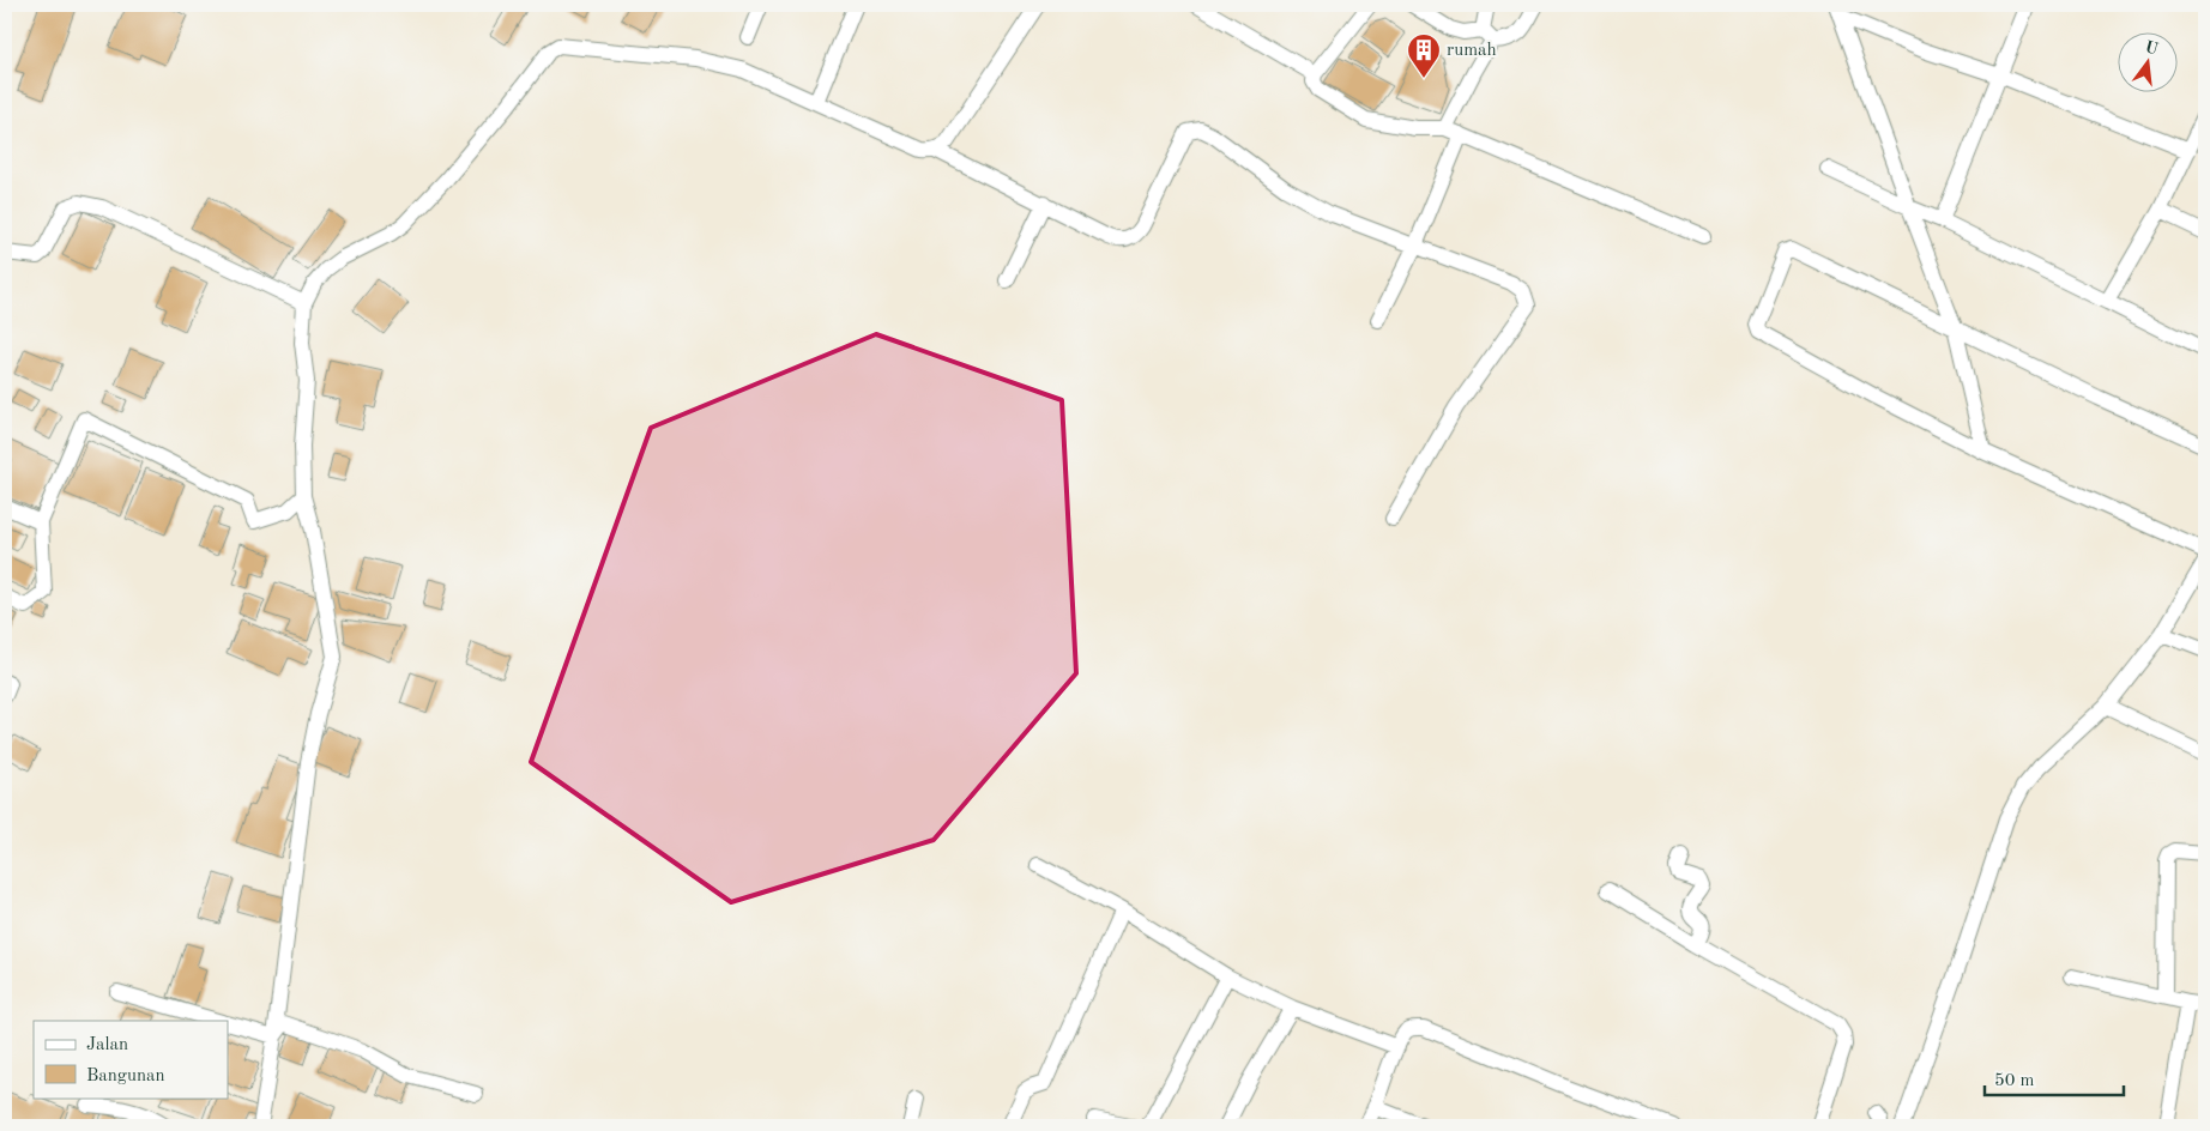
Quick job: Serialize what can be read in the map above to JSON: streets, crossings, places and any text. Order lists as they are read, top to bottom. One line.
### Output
{"places":{"building":["rumah"]},"legend":["Jalan","Bangunan"],"scale_bar":"50 m","north":"top"}
